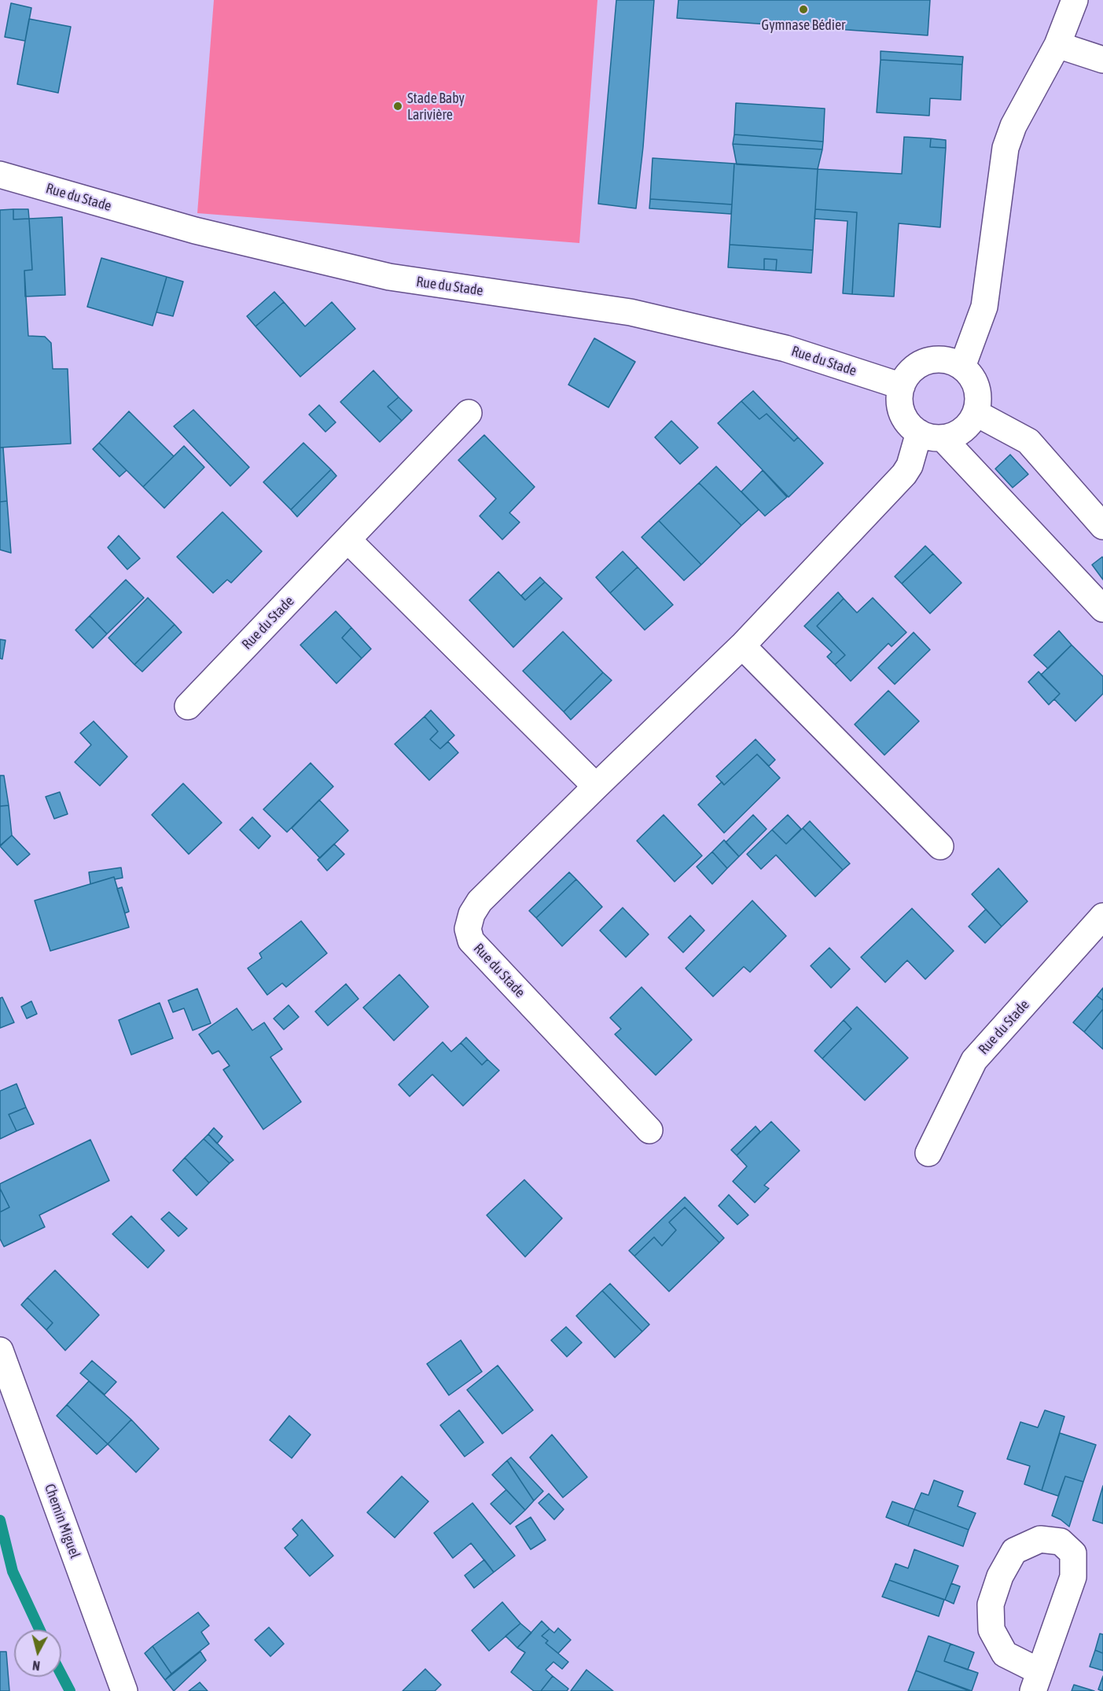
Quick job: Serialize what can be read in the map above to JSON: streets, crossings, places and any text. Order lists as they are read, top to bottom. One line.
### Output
{"streets":{"street":["Rue du Stade","Chemin Miguel"]},"places":["Gymnase Bédier","Stade Baby Larivière"],"north":"bottom"}
